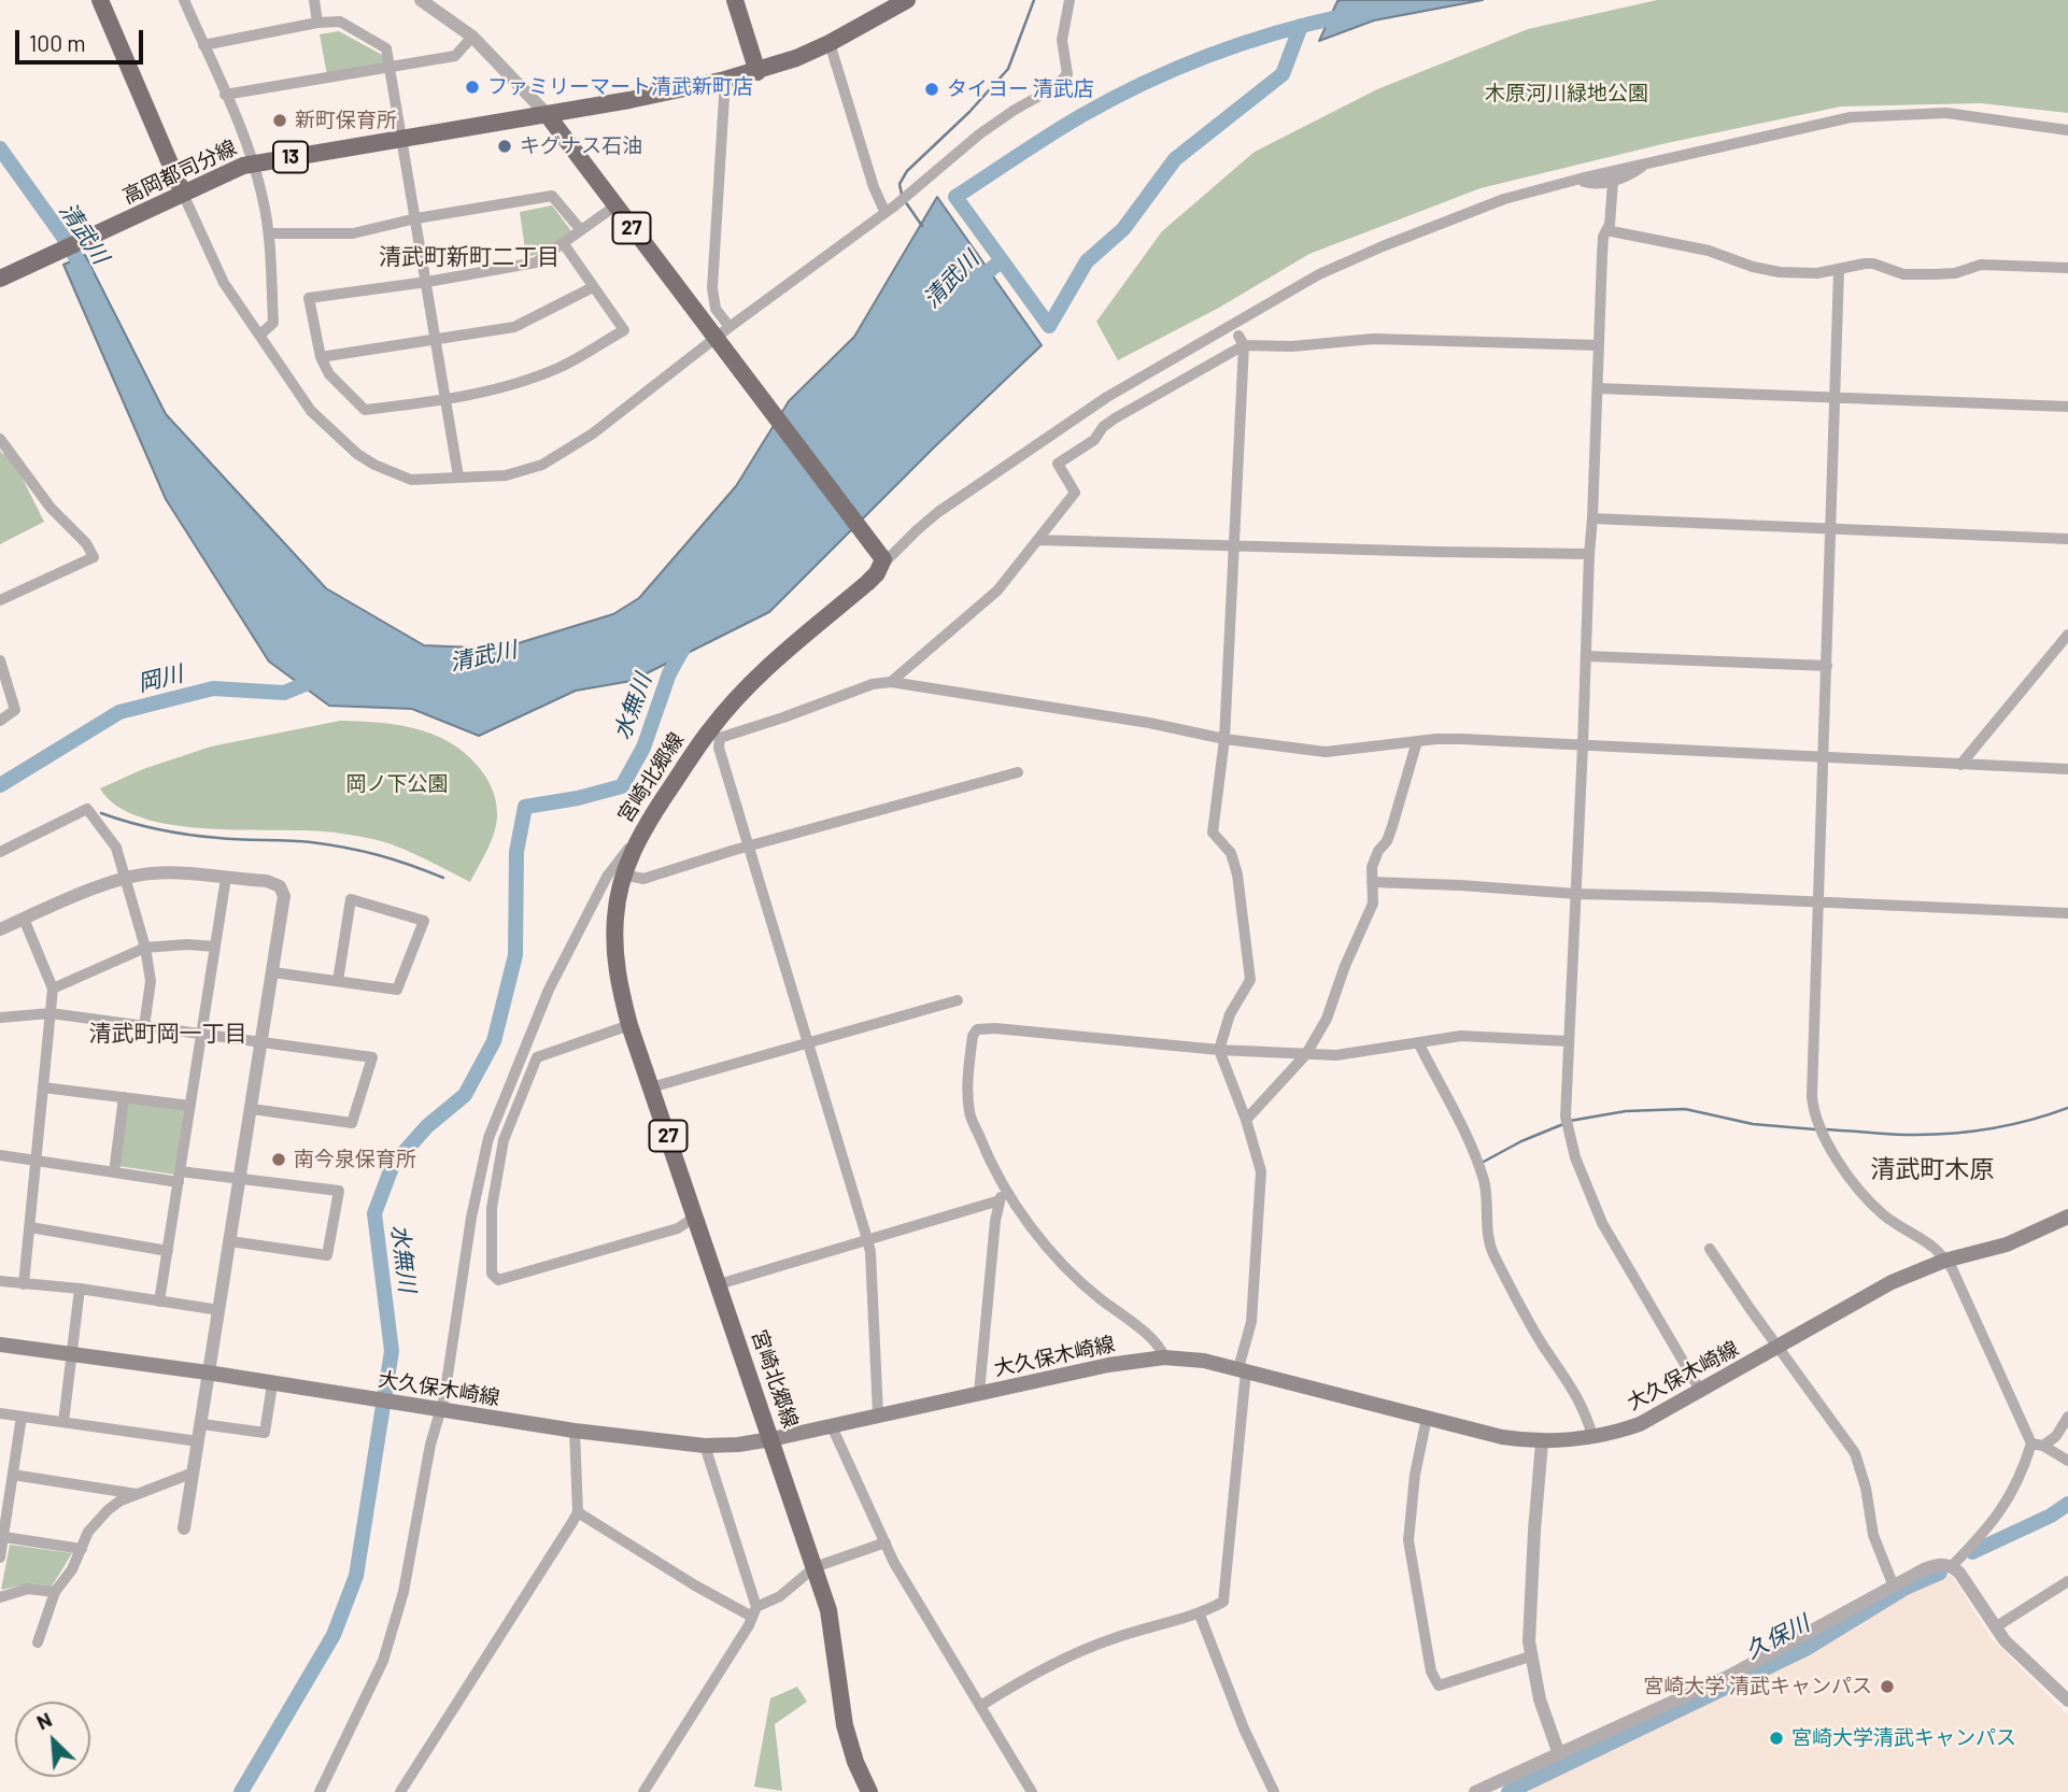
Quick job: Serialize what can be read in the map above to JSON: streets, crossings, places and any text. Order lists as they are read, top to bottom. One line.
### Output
{"streets":{"main road":["13","高岡都司分線","27","宮崎北郷線","大久保木崎線"]},"crossings":[["高岡都司分線","27"],["27","宮崎北郷線"],["宮崎北郷線","大久保木崎線"]],"districts":["清武町新町二丁目","清武町岡一丁目","清武町木原"],"water":["清武川","岡川","水無川","久保川"],"parks":["木原河川緑地公園","岡ノ下公園"],"places":["ファミリーマート清武新町店","タイヨー 清武店","新町保育所","キグナス石油","南今泉保育所","宮崎大学 清武キャンパス","宮崎大学清武キャンパス"],"scale_bar":"100 m","north":"top left"}
